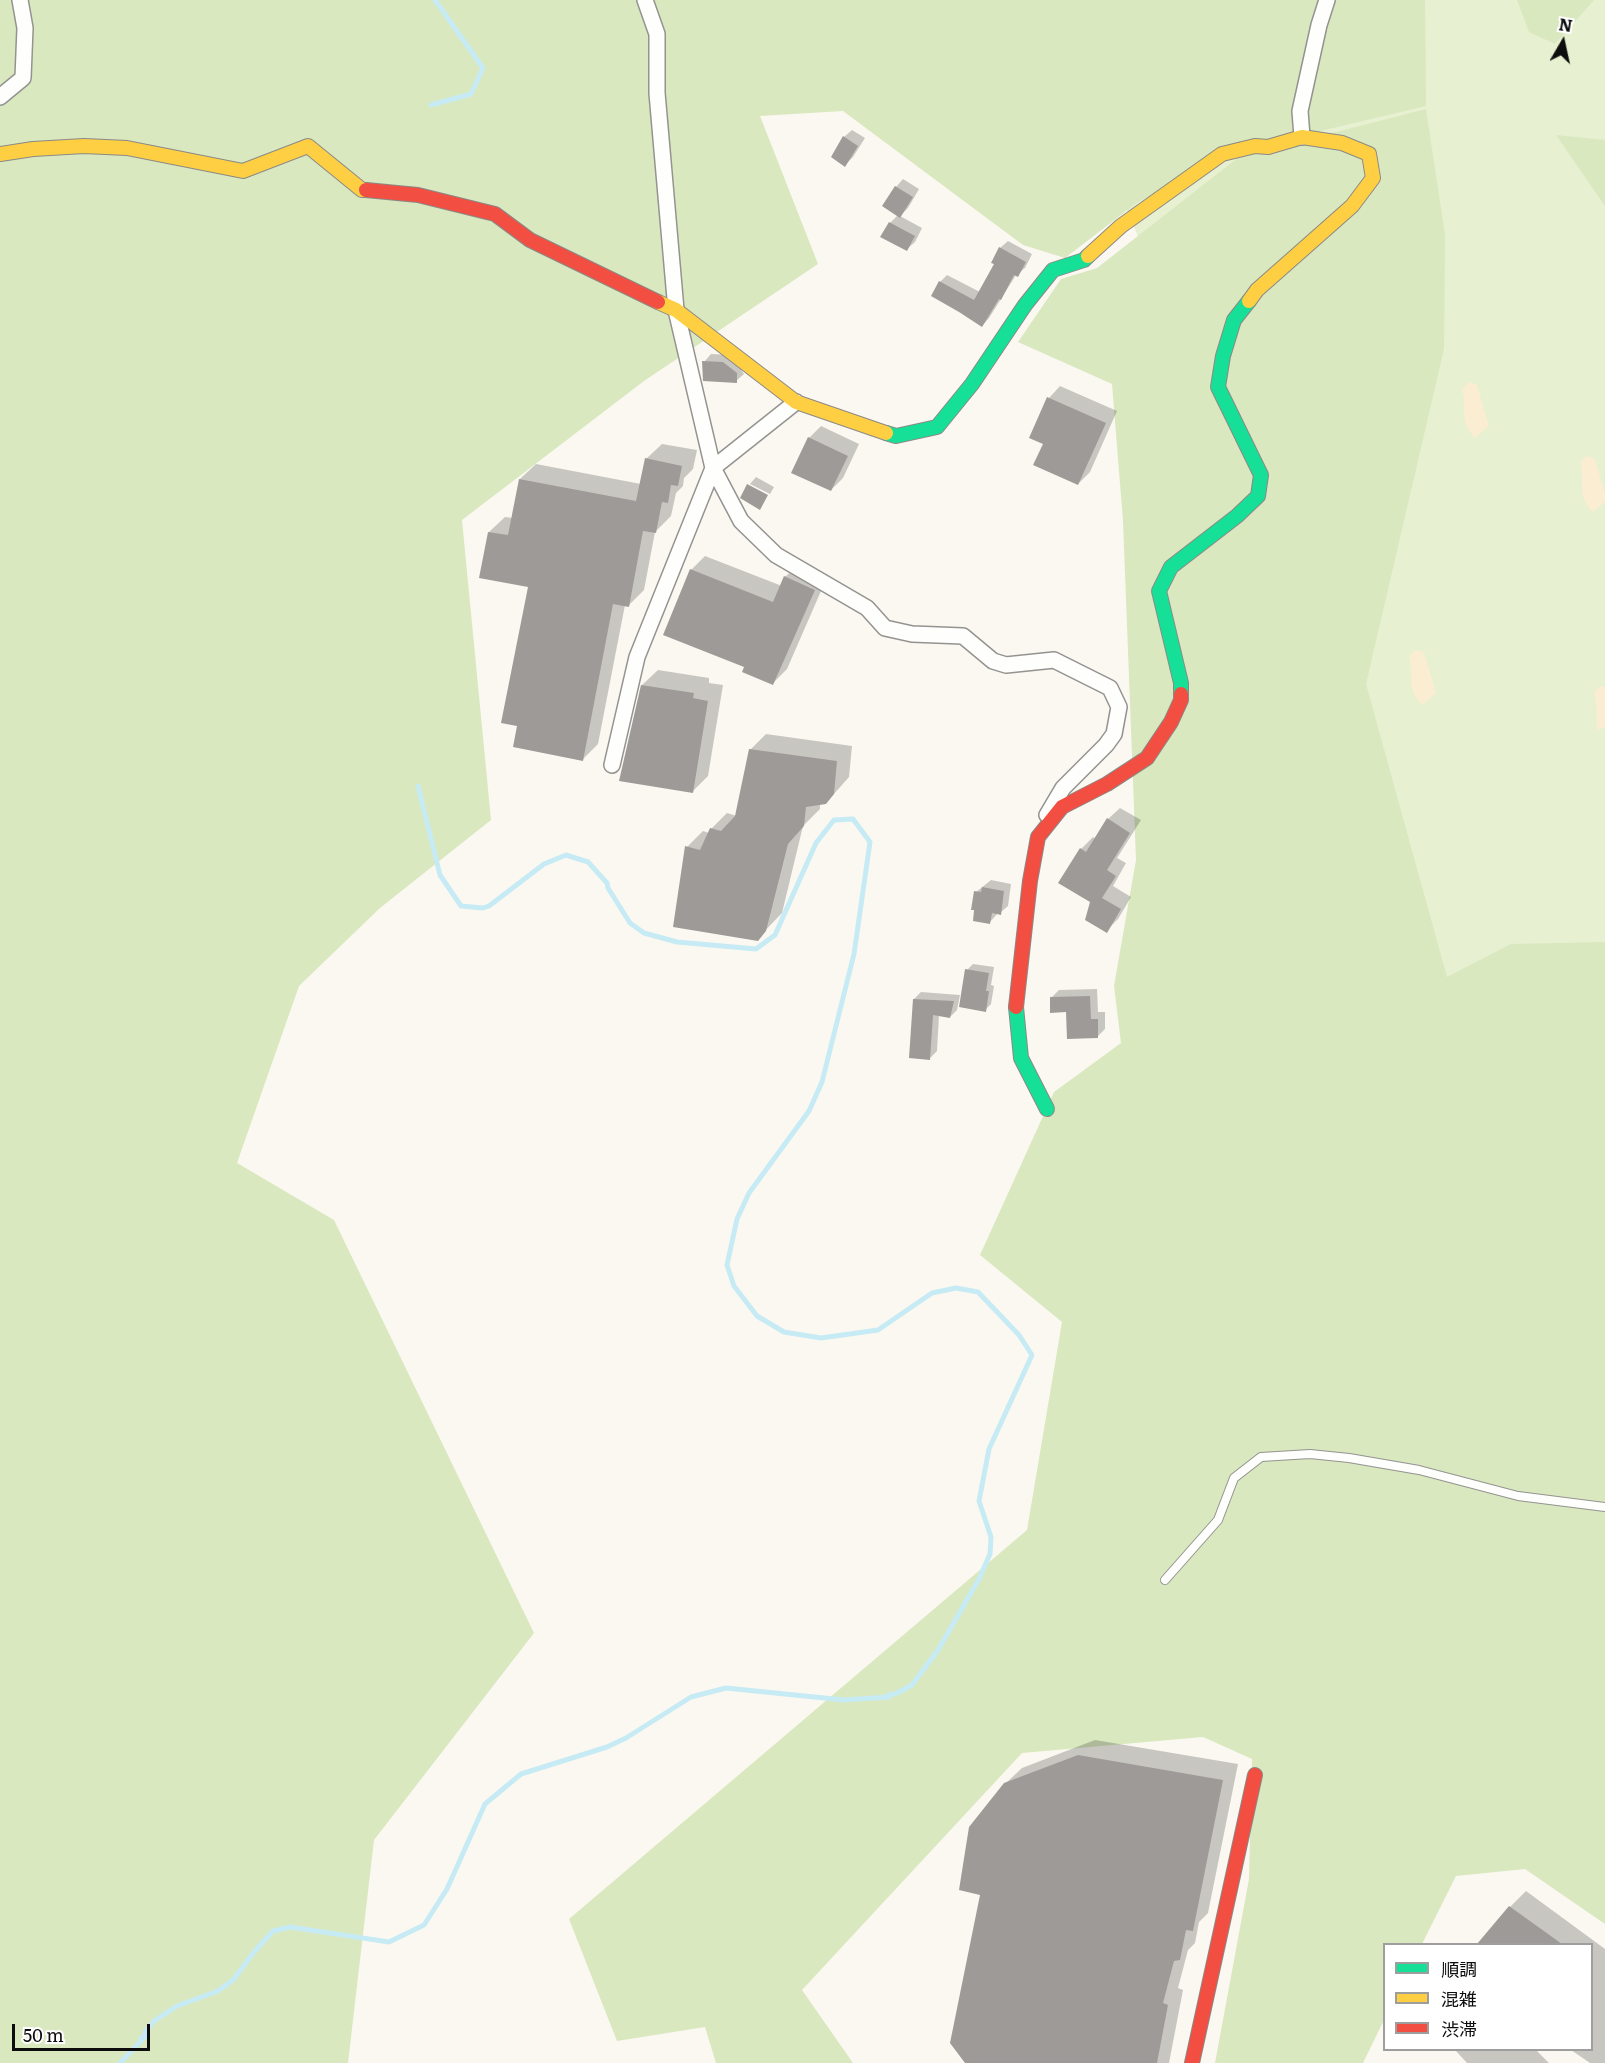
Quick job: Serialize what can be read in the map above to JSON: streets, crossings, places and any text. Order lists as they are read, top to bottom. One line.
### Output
{"legend":["順調","混雑","渋滞"],"scale_bar":"50 m","north":"top"}
